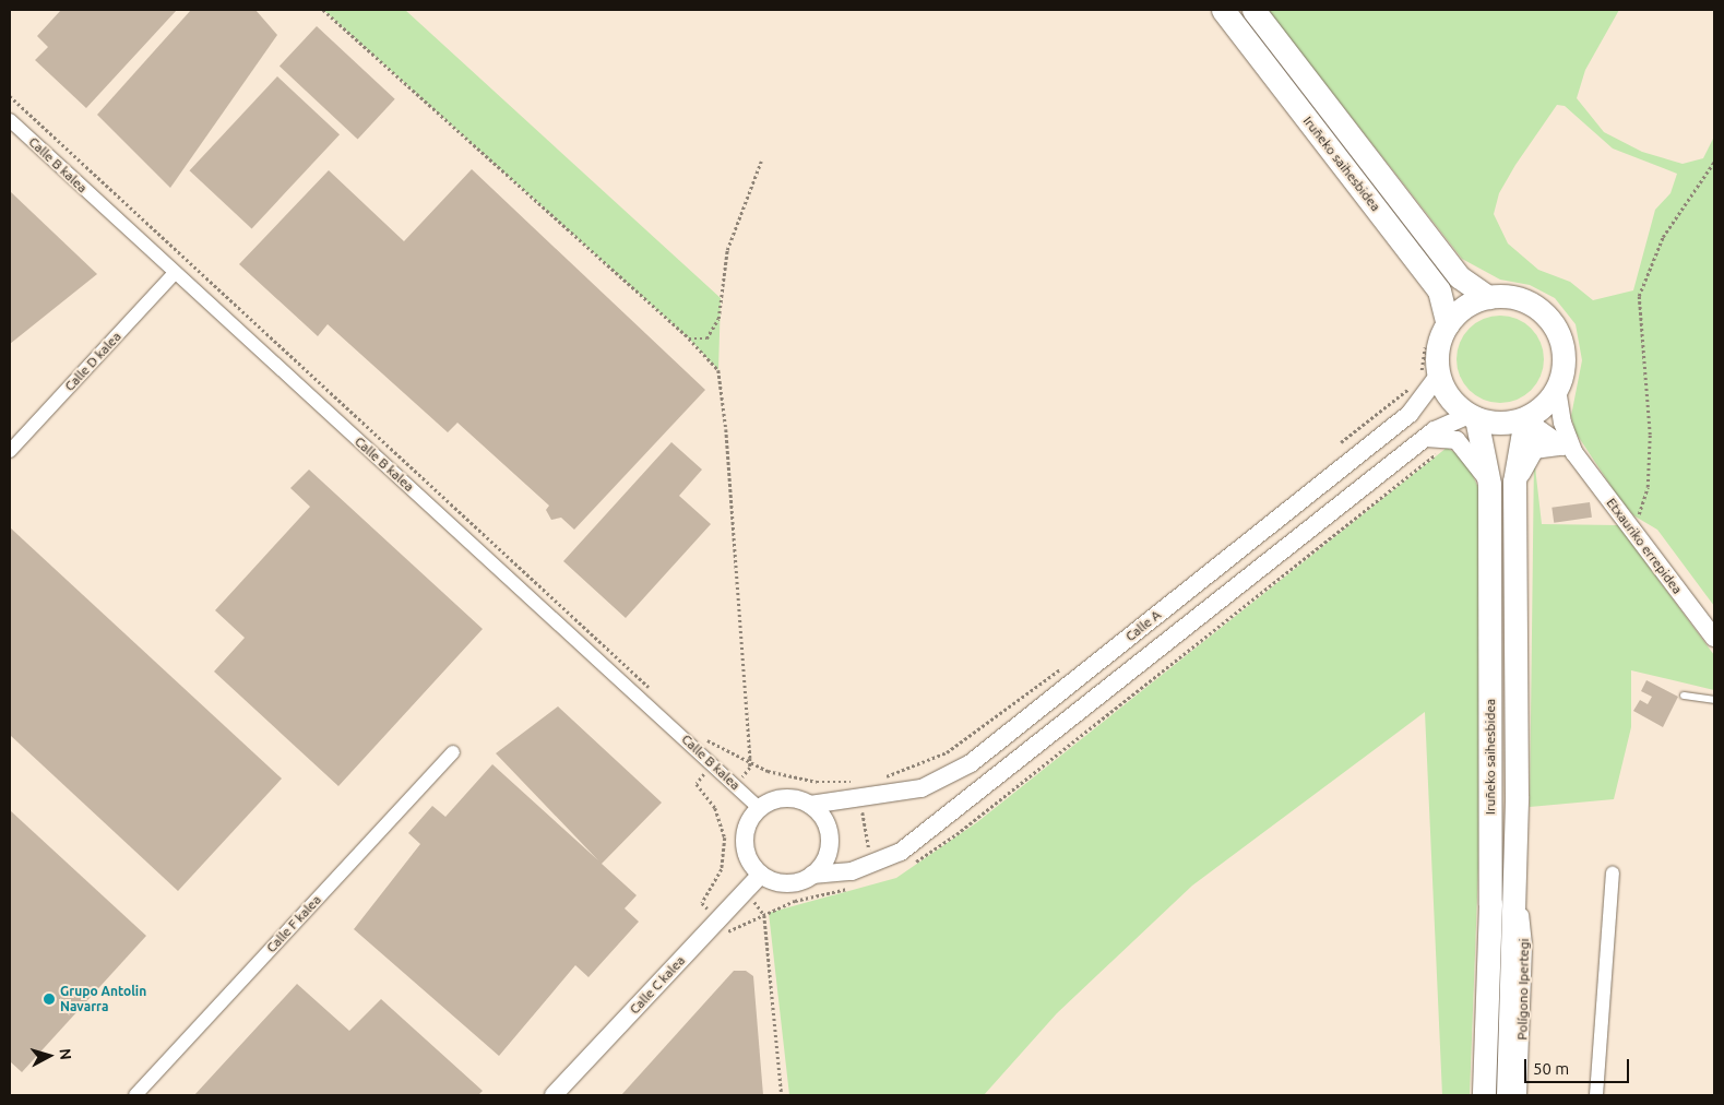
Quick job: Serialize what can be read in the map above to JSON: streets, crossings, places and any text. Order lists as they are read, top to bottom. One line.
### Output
{"streets":{"highway":["Iruñeko saihesbidea"],"street":["Calle B kalea","Calle D kalea","Etxauriko errepidea","Calle A","Calle F kalea","Calle C kalea","Polígono Ipertegi"]},"crossings":[["Iruñeko saihesbidea","Etxauriko errepidea"],["Iruñeko saihesbidea","Calle A"],["Iruñeko saihesbidea","Polígono Ipertegi"],["Calle B kalea","Calle D kalea"],["Calle B kalea","Calle A"],["Calle B kalea","Calle C kalea"],["Etxauriko errepidea","Calle A"],["Calle A","Calle C kalea"]],"places":["Grupo Antolin Navarra"],"scale_bar":"50 m","north":"right"}
